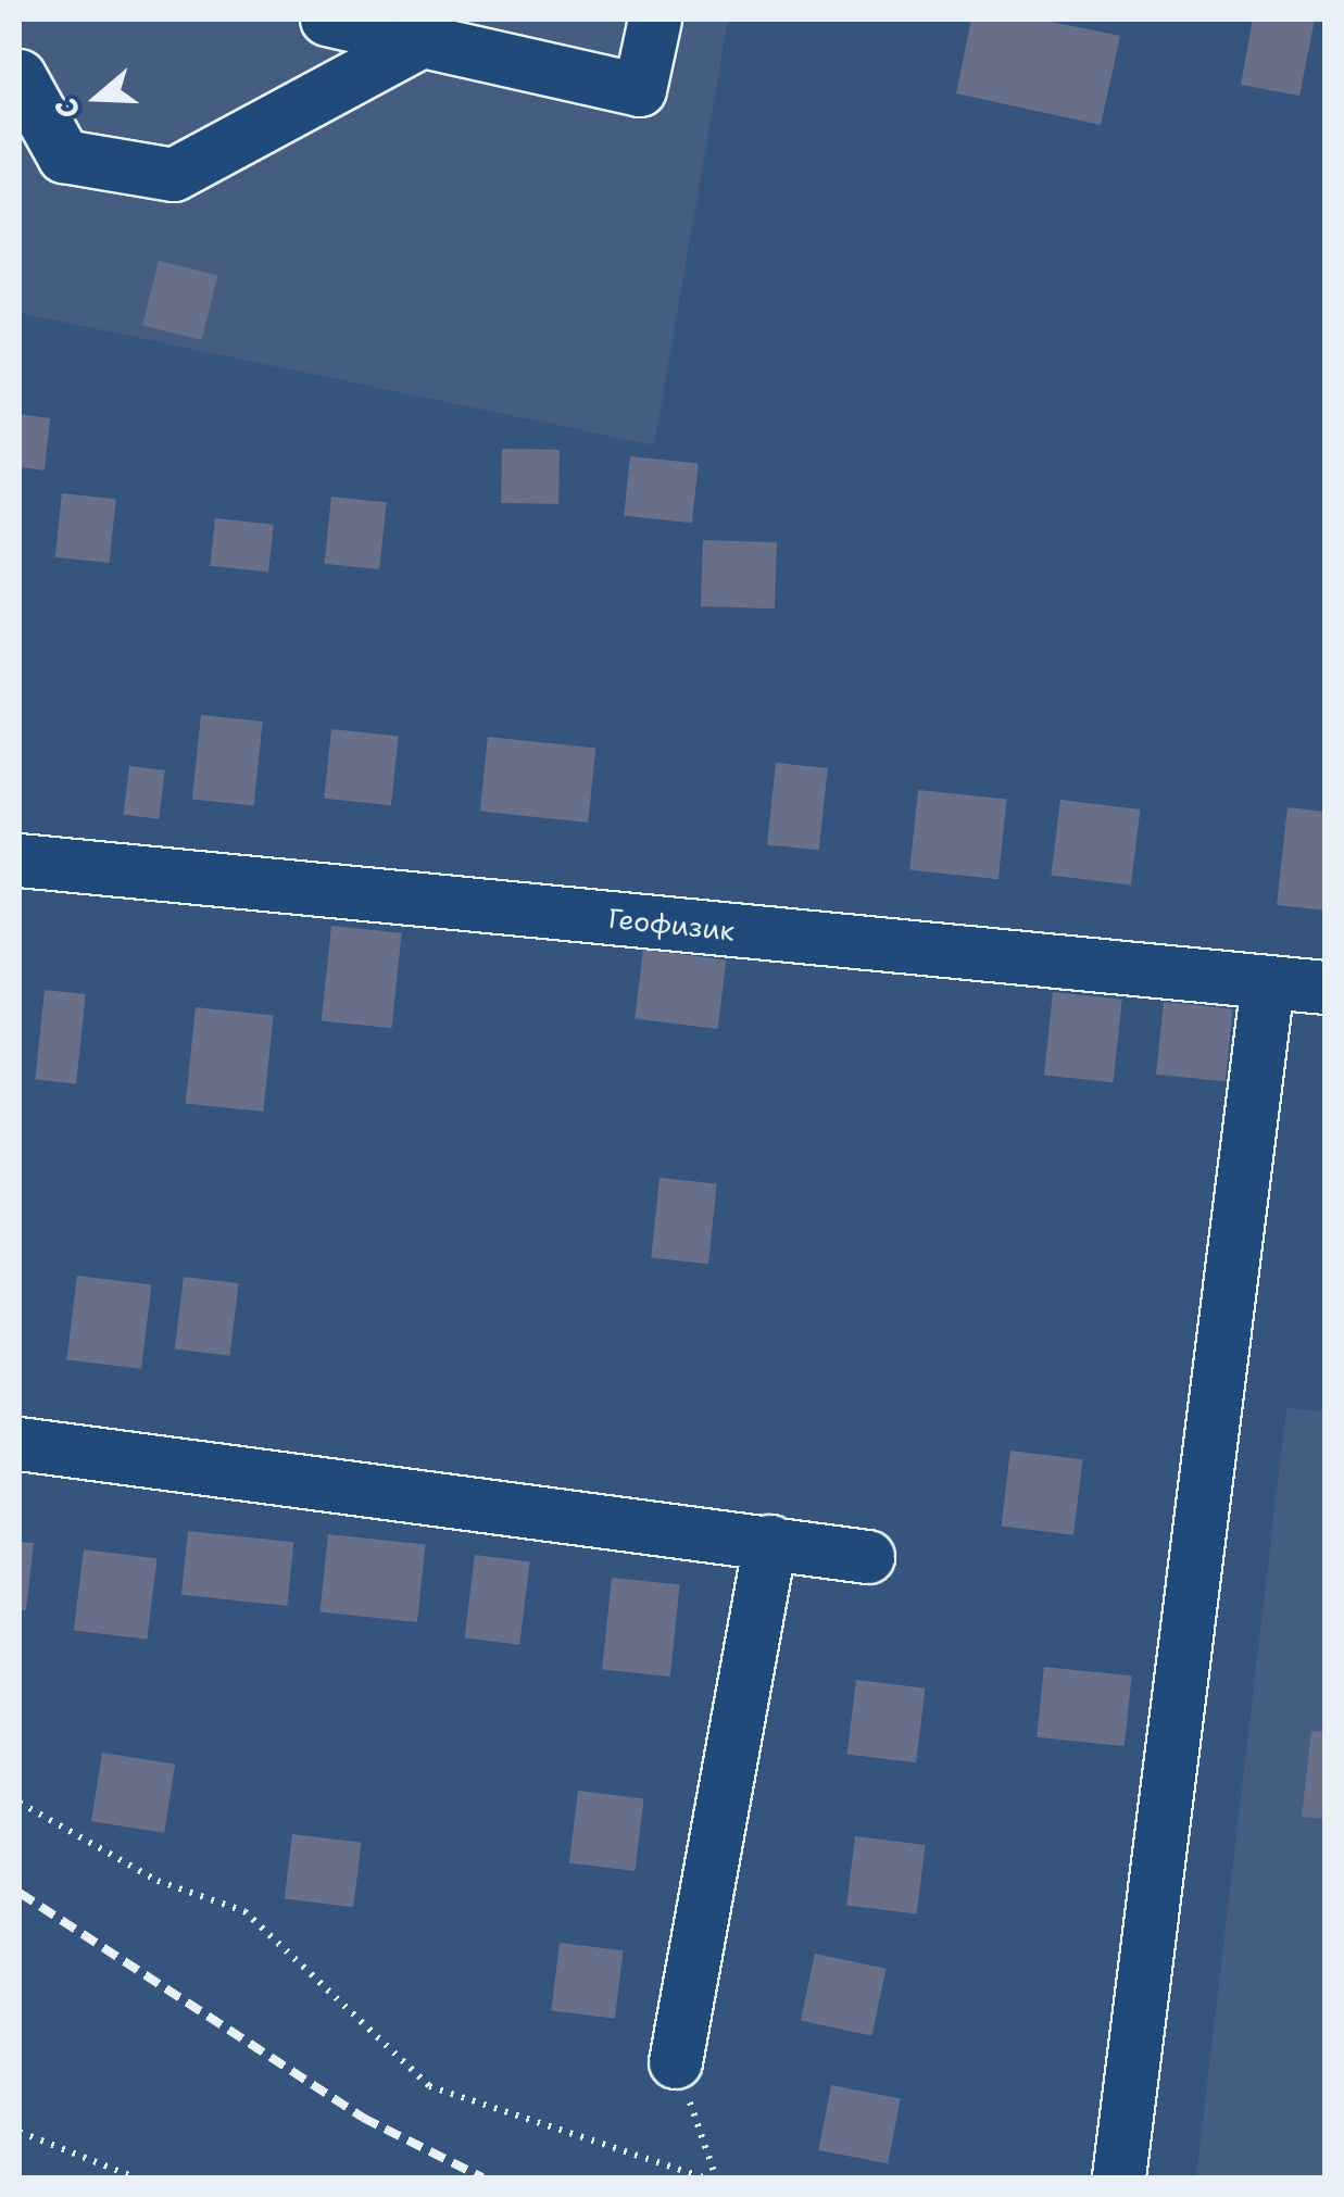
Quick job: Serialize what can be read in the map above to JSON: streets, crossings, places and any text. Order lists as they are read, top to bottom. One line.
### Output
{"streets":{"street":["Геофизик"]},"north":"left"}
